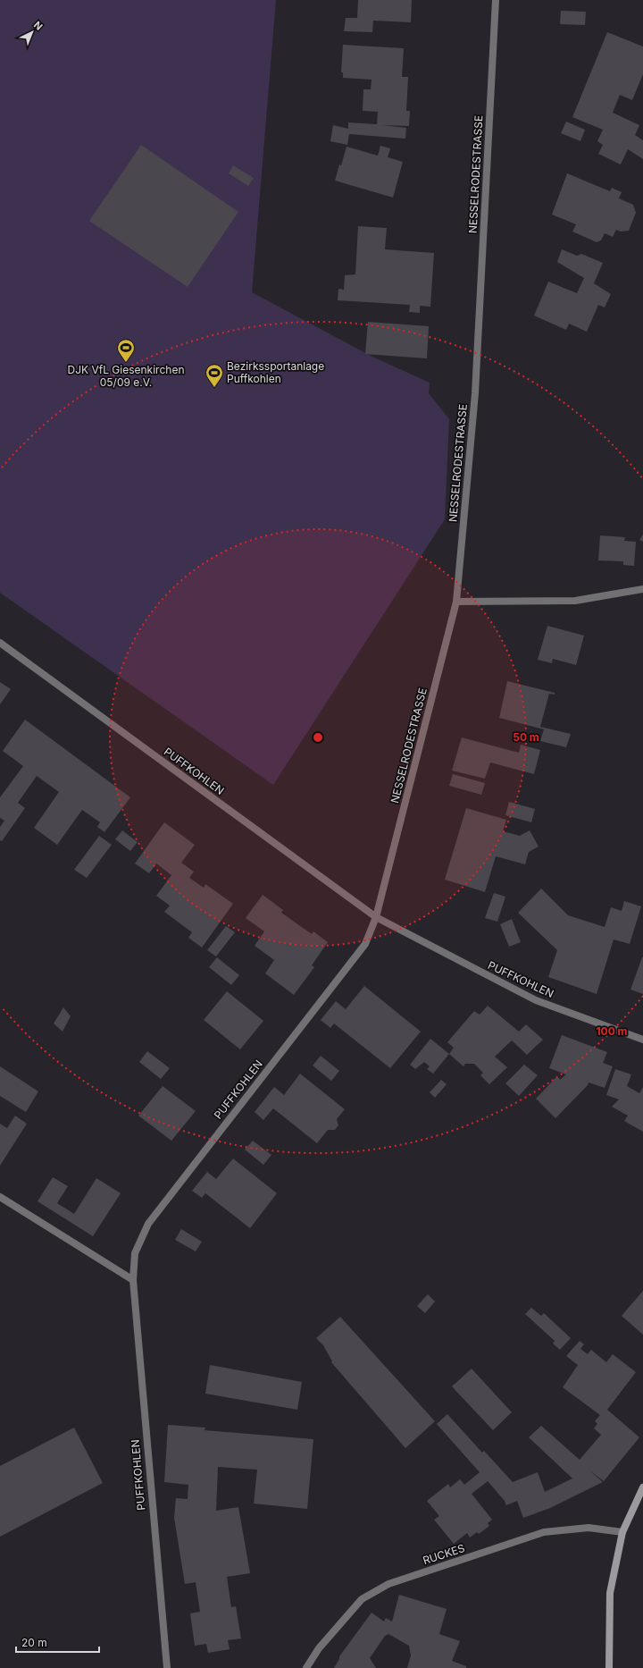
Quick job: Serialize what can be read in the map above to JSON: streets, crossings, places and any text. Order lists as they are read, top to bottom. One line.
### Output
{"streets":{"street":["NESSELRODESTRASSE","PUFFKOHLEN","RUCKES"]},"crossings":[["NESSELRODESTRASSE","PUFFKOHLEN"]],"places":{"sports":["DJK VfL Giesenkirchen 05/09 e.V.","Bezirkssportanlage Puffkohlen"]},"scale_bar":"20 m","north":"top right","rings":["50 m","100 m"]}
